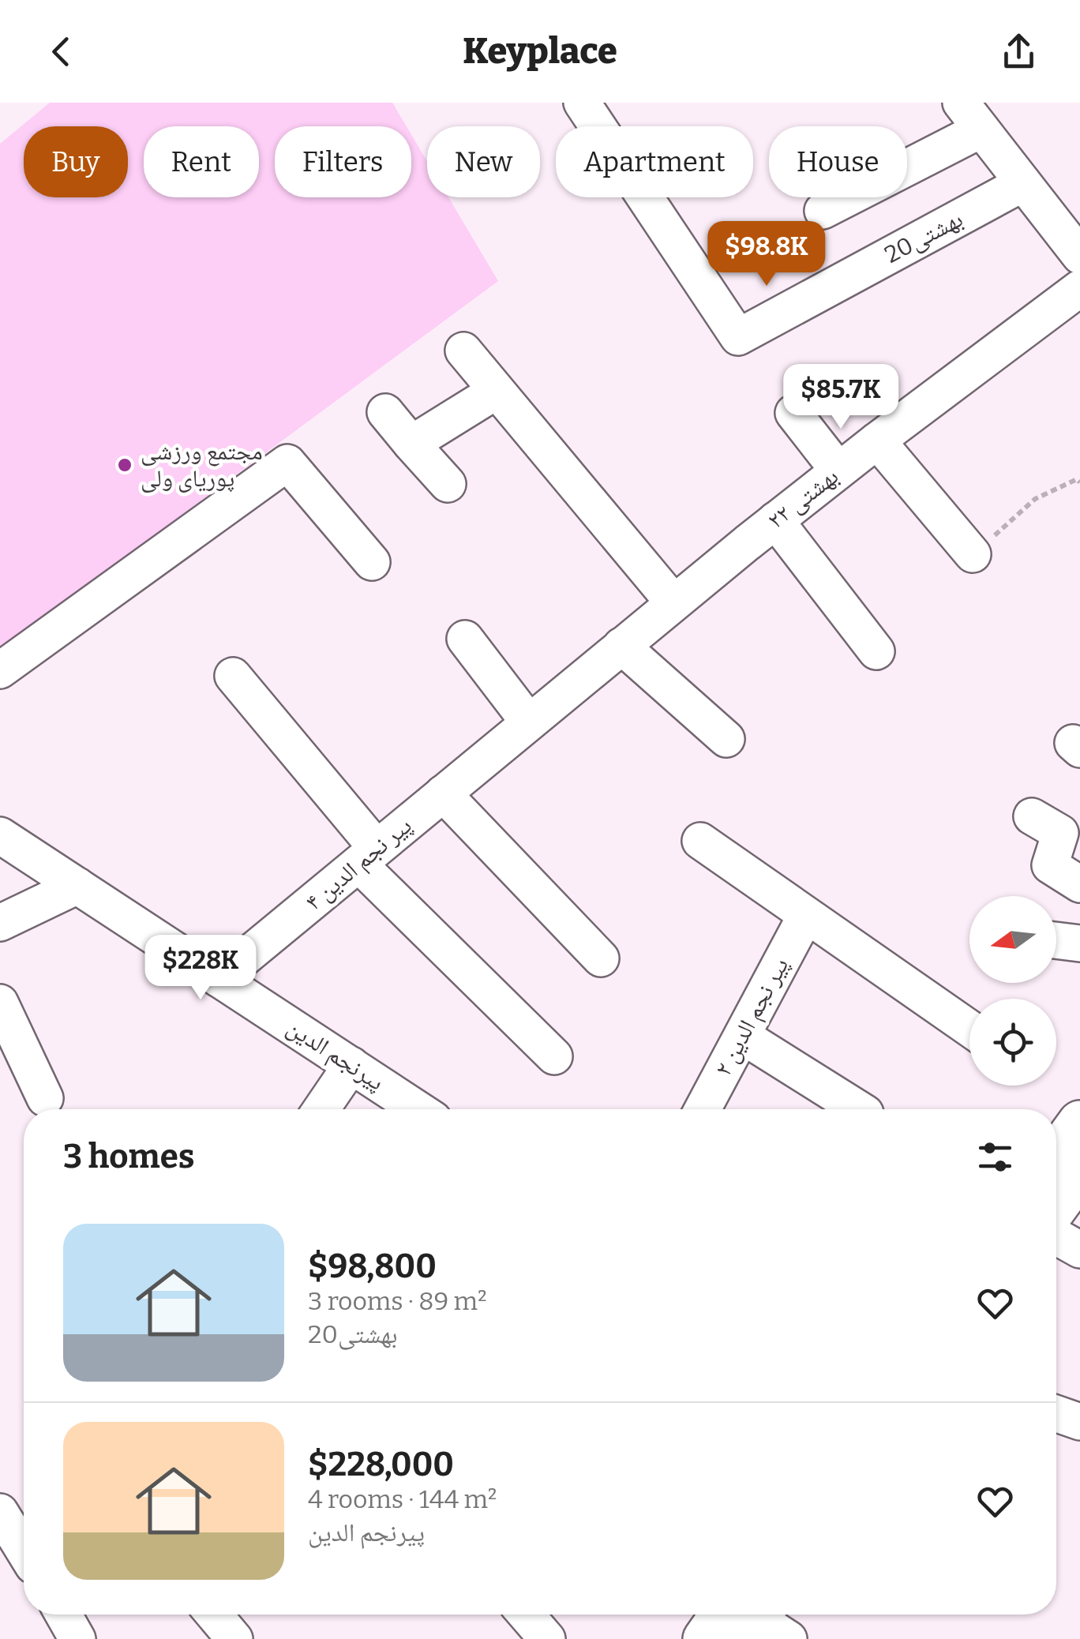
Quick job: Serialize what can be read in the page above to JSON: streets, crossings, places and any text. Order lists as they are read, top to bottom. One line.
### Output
{"streets":{"street":["بهشتی20","بهشتی ۲۲","پیر نجم الدین ۴","پیر نجم الدین ۲","پیرنجم الدین"]},"crossings":[["بهشتی ۲۲","پیر نجم الدین ۴"],["پیر نجم الدین ۴","پیرنجم الدین"]],"places":["مجتمع ورزشی پوریای ولی"],"north":"left","page":{"header":"Keyplace","chip":["Buy","Rent","Filters","New","Apartment","House"],"price":["$98.8K","$85.7K","$228K"],"heading":"3 homes","list":[{"name":"$98,800","note":"3 rooms · 89 m² · بهشتی20"},{"name":"$228,000","note":"4 rooms · 144 m² · پیرنجم الدین"}]}}
